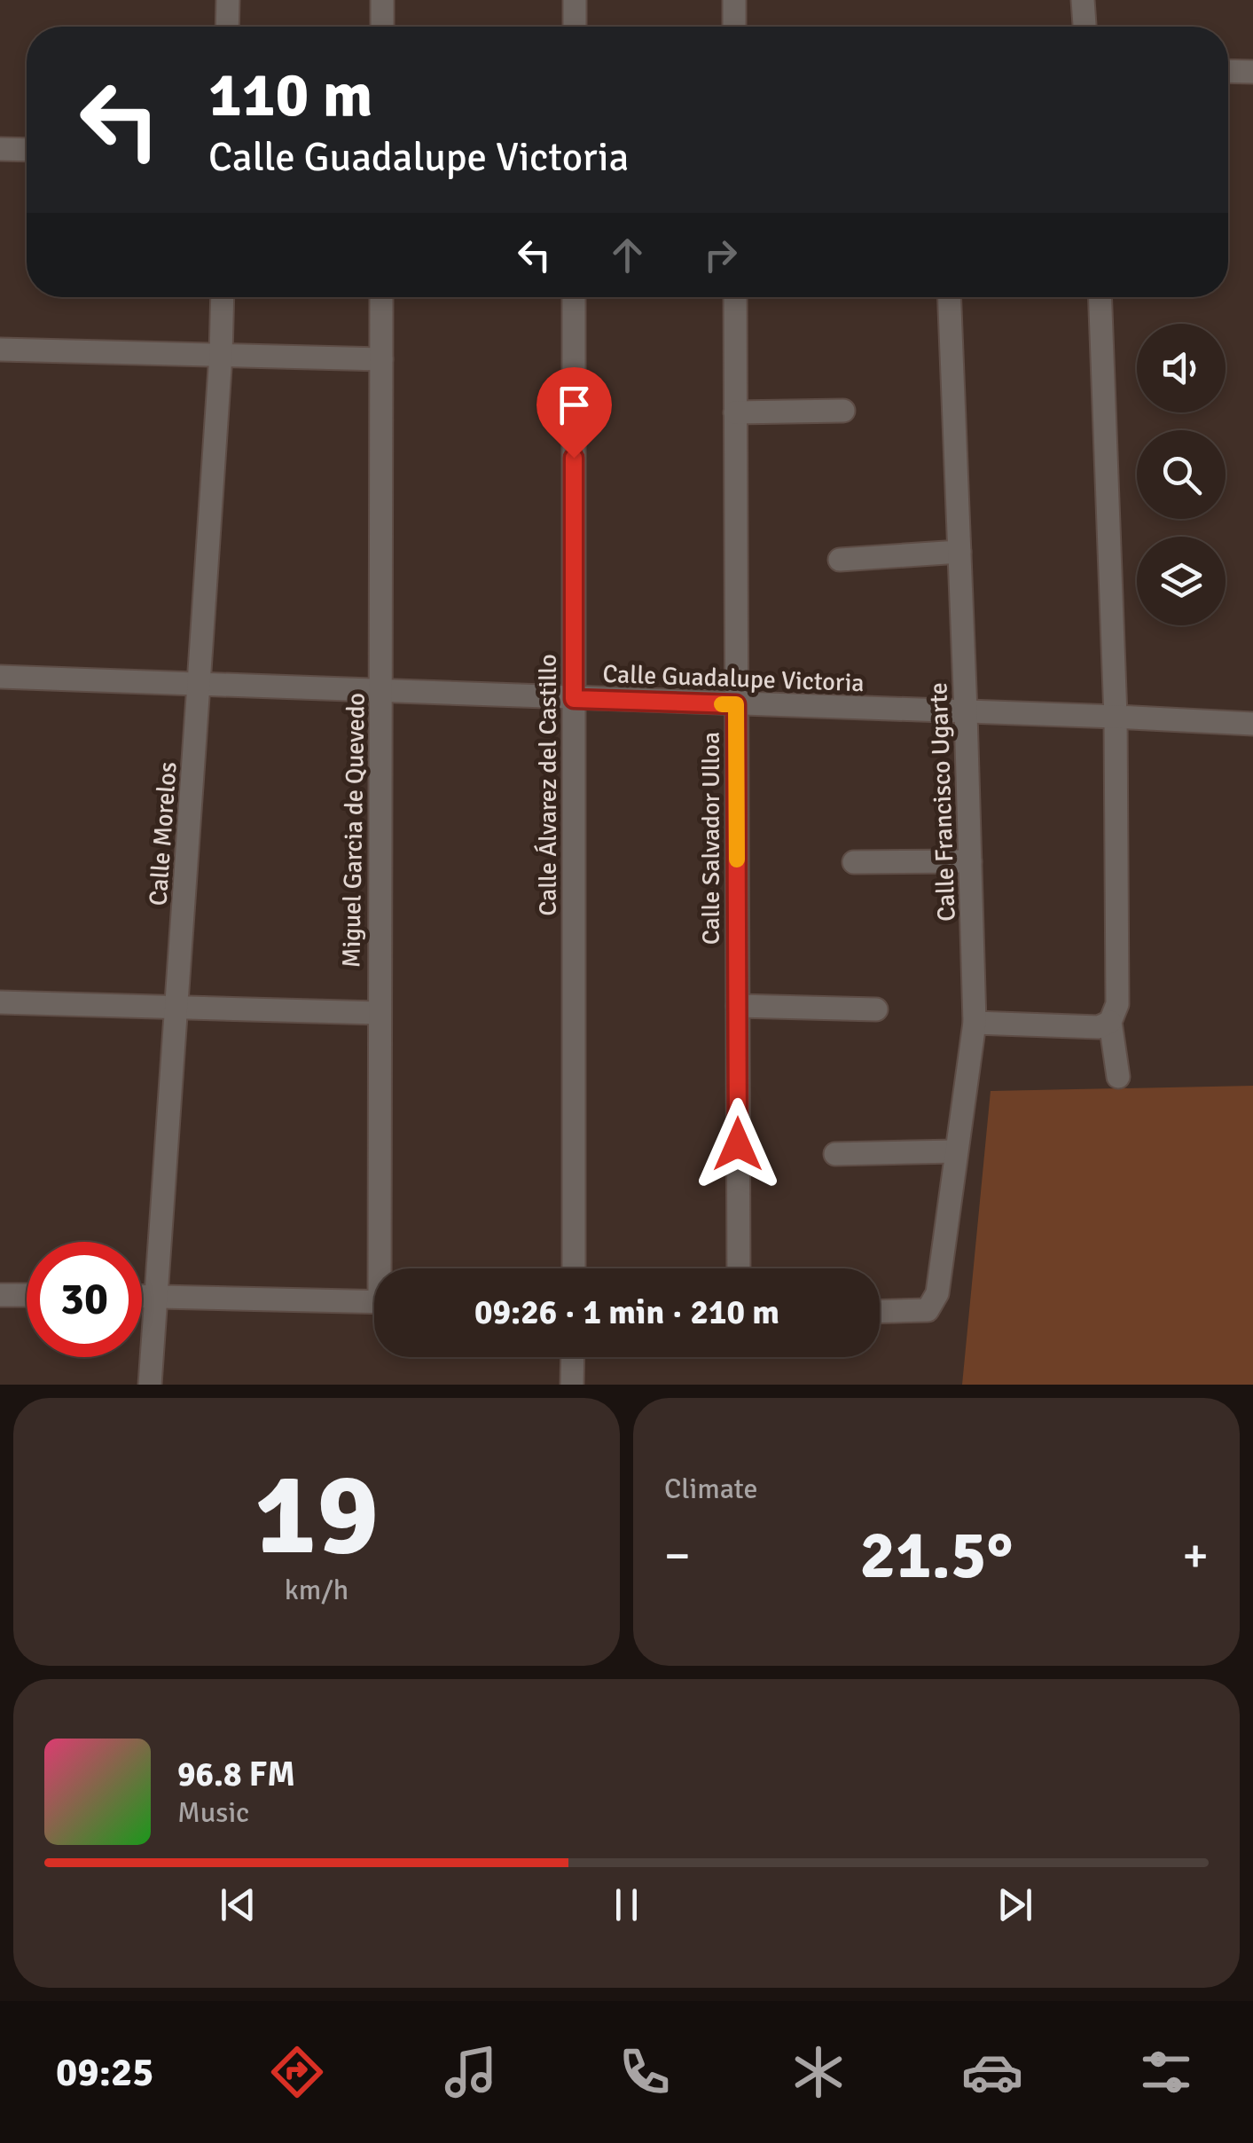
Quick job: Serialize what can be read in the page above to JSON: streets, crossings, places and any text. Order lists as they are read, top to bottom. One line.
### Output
{"streets":{"street":["Calle Guadalupe Victoria","Calle Álvarez del Castillo","Calle Francisco Ugarte","Miguel Garcia de Quevedo","Calle Morelos","Calle Salvador Ulloa"]},"crossings":[["Calle Guadalupe Victoria","Calle Álvarez del Castillo"],["Calle Guadalupe Victoria","Calle Francisco Ugarte"],["Calle Guadalupe Victoria","Miguel Garcia de Quevedo"],["Calle Guadalupe Victoria","Calle Morelos"],["Calle Guadalupe Victoria","Calle Salvador Ulloa"]],"page":{"turn":["110 m","Calle Guadalupe Victoria"],"limit":"30","trip":"09:26 · 1 min · 210 m","tile":[["19","km/h"],"Climate"],"heat":["−","21.5°","+"],"song":["96.8 FM","Music"],"tabs":"09:25"}}
